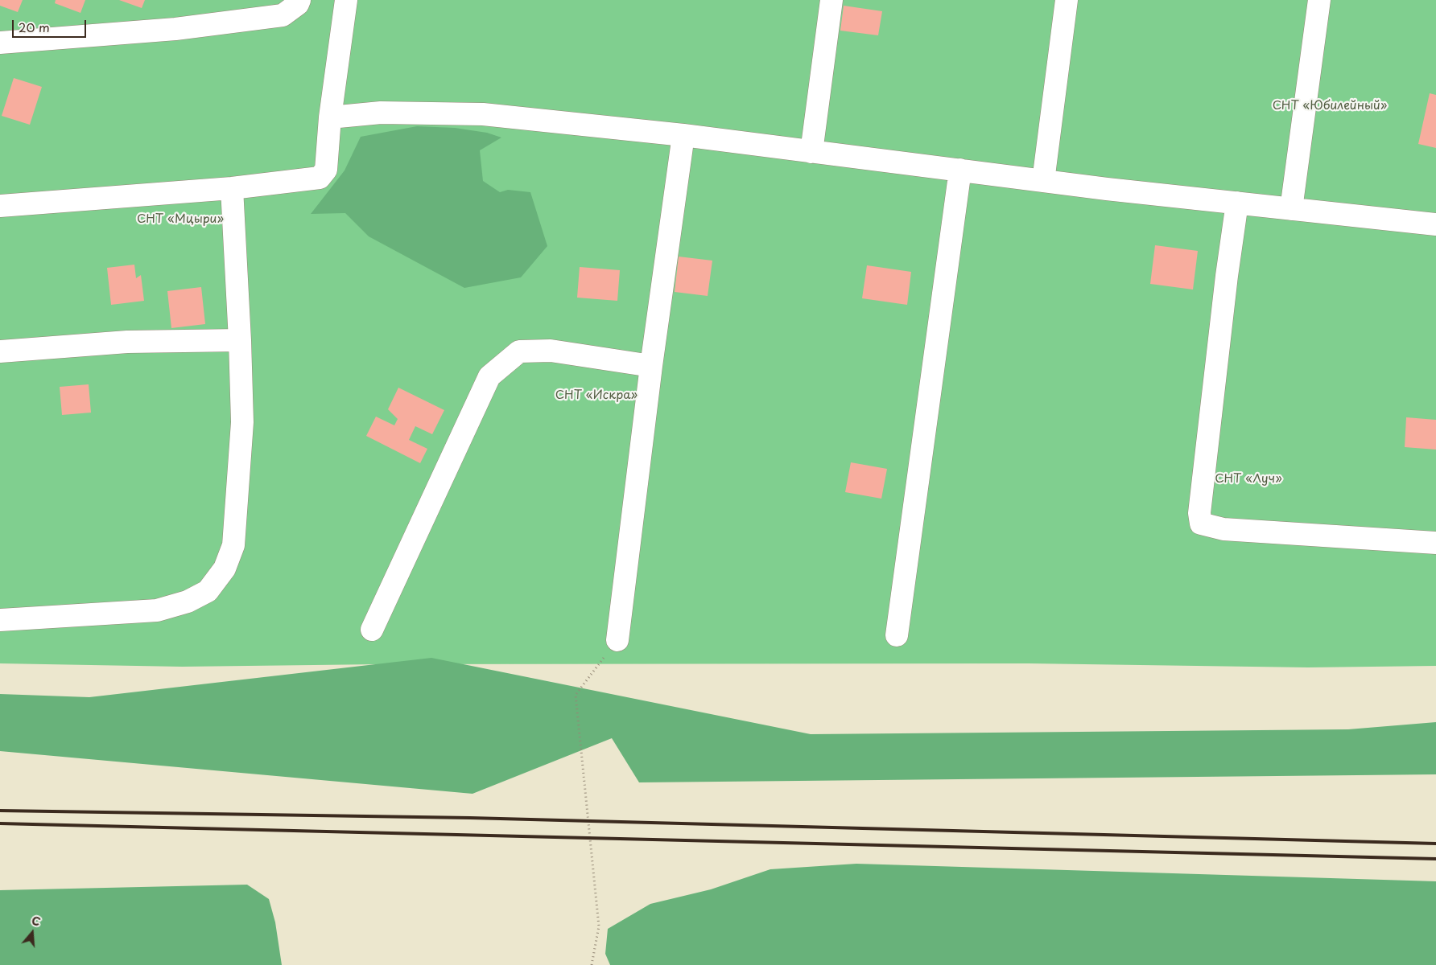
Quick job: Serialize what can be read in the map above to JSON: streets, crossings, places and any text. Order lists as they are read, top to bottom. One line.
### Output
{"parks":["СНТ «Юбилейный»","СНТ «Мцыри»","СНТ «Искра»","СНТ «Луч»"],"scale_bar":"20 m","north":"top"}
